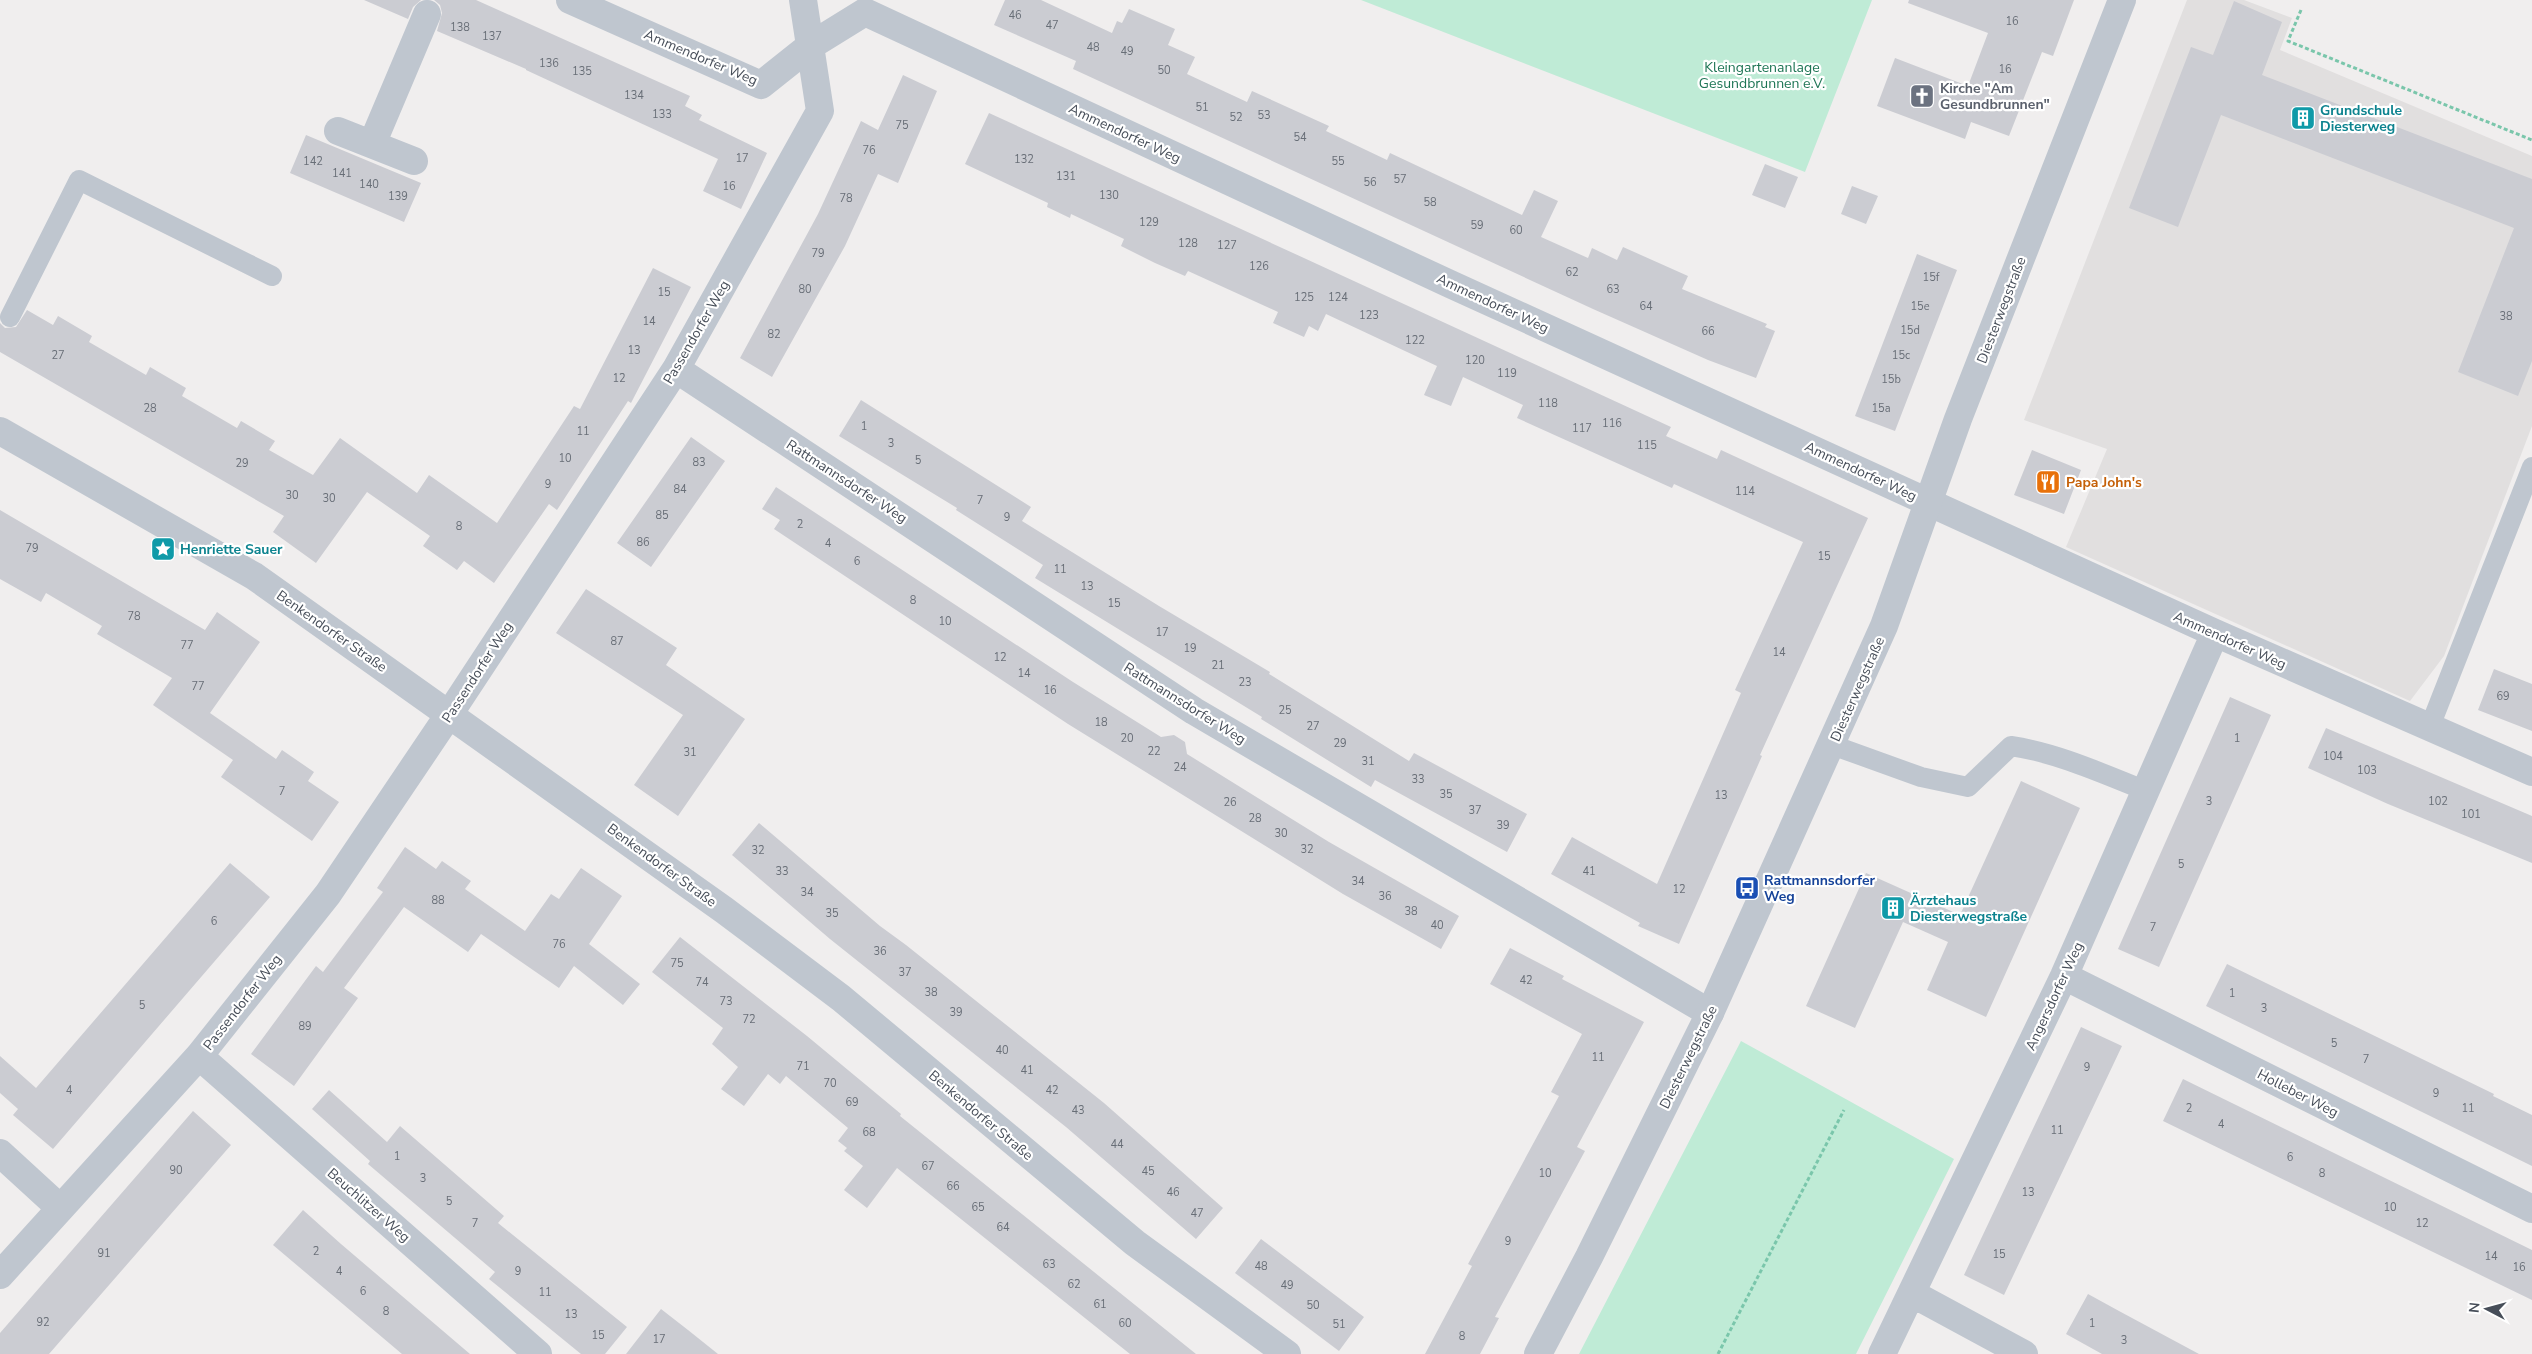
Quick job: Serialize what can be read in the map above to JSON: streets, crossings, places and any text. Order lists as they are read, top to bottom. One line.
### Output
{"streets":{"street":["Ammendorfer Weg","Diesterwegstraße","Passendorfer Weg","Rattmannsdorfer Weg","Benkendorfer Straße","Angersdorfer Weg","Holleber Weg","Beuchlitzer Weg"]},"crossings":[["Ammendorfer Weg","Diesterwegstraße"],["Ammendorfer Weg","Passendorfer Weg"],["Ammendorfer Weg","Angersdorfer Weg"],["Diesterwegstraße","Rattmannsdorfer Weg"],["Passendorfer Weg","Rattmannsdorfer Weg"],["Passendorfer Weg","Benkendorfer Straße"],["Passendorfer Weg","Beuchlitzer Weg"],["Angersdorfer Weg","Holleber Weg"]],"parks":["Kleingartenanlage Gesundbrunnen e.V."],"places":{"church":["Kirche \"Am Gesundbrunnen\""],"building":["Grundschule Diesterweg","Ärztehaus Diesterwegstraße"],"restaurant":["Papa John's"],"place":["Henriette Sauer"],"bus stop":["Rattmannsdorfer Weg"]},"house_numbers":["46","16","47","138","137","48","49","136","16","50","135","134","51","133","53","52","75","54","76","17","132","142","55","141","131","57","56","140","16","130","139","78","58","129","59","60","128","127","79","126","62","15f","80","63","15","125","124","64","15e","123","38","14","15d","66","82","122","13","27","15c","120","119","12","15b","118","28","15a","116","1","117","11","3","115","10","5","83","29","9","84","114","30","30","7","85","9","2","8","86","4","79","15","6","11","13","8","15","78","10","17","87","77","19","14","12","21","14","23","77","16","69","25","18","27","20","1","29","22","31","104","31","24","103","33","7","35","13","3","102","26","37","101","28","39","30","32","32","5","33","41","34","12","34","36","88","38","35","6","40","7","76","36","75","37","42","74","38","1","73","5","3","39","72","89","5","40","11","7","71","9","41","70","4","42","9","69","2","11","43","4","11","68","44","1","6","67","90","45","10","8","3","66","46","13","5","65","10","47","7","12","64","9","2","91","15","14","63","48","16","4","9","62","49","6","11","61","50","8","13","92","60","1","51","15","8","17","3"],"north":"left"}
